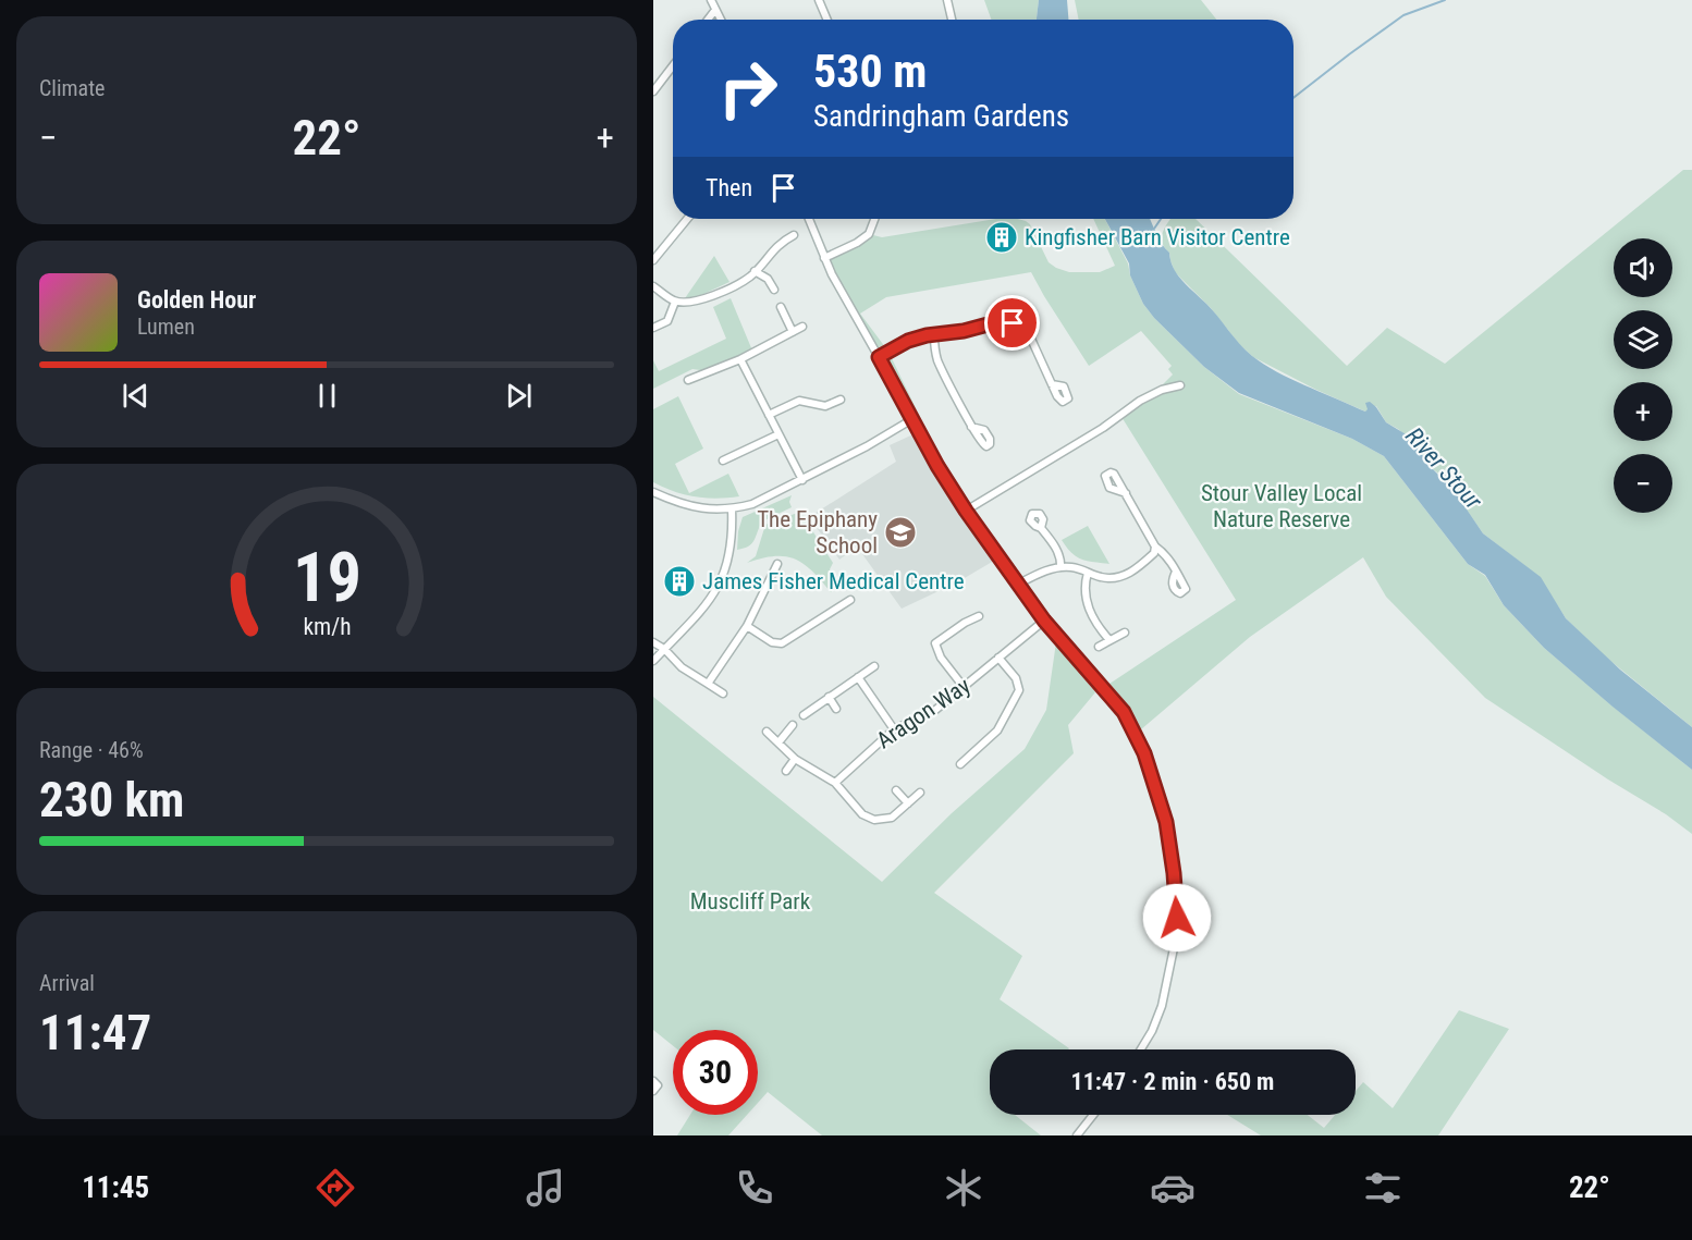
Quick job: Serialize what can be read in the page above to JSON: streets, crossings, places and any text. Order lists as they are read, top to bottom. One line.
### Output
{"streets":{"street":["Aragon Way"]},"water":["River Stour"],"parks":["Stour Valley Local Nature Reserve","Muscliff Park"],"places":{"building":["Kingfisher Barn Visitor Centre","James Fisher Medical Centre"],"school or university":["The Epiphany School"]},"page":{"tile":["Climate",["Range · 46%","230 km"],["Arrival","11:47"]],"turn":["530 m","Sandringham Gardens"],"heat":["−","22°","+"],"then":"Then","map_buttons":["+","−"],"song":["Golden Hour","Lumen"],"limit":"30","trip":"11:47 · 2 min · 650 m","tabs":["11:45","22°"],"gauge":["19","km/h"]}}
